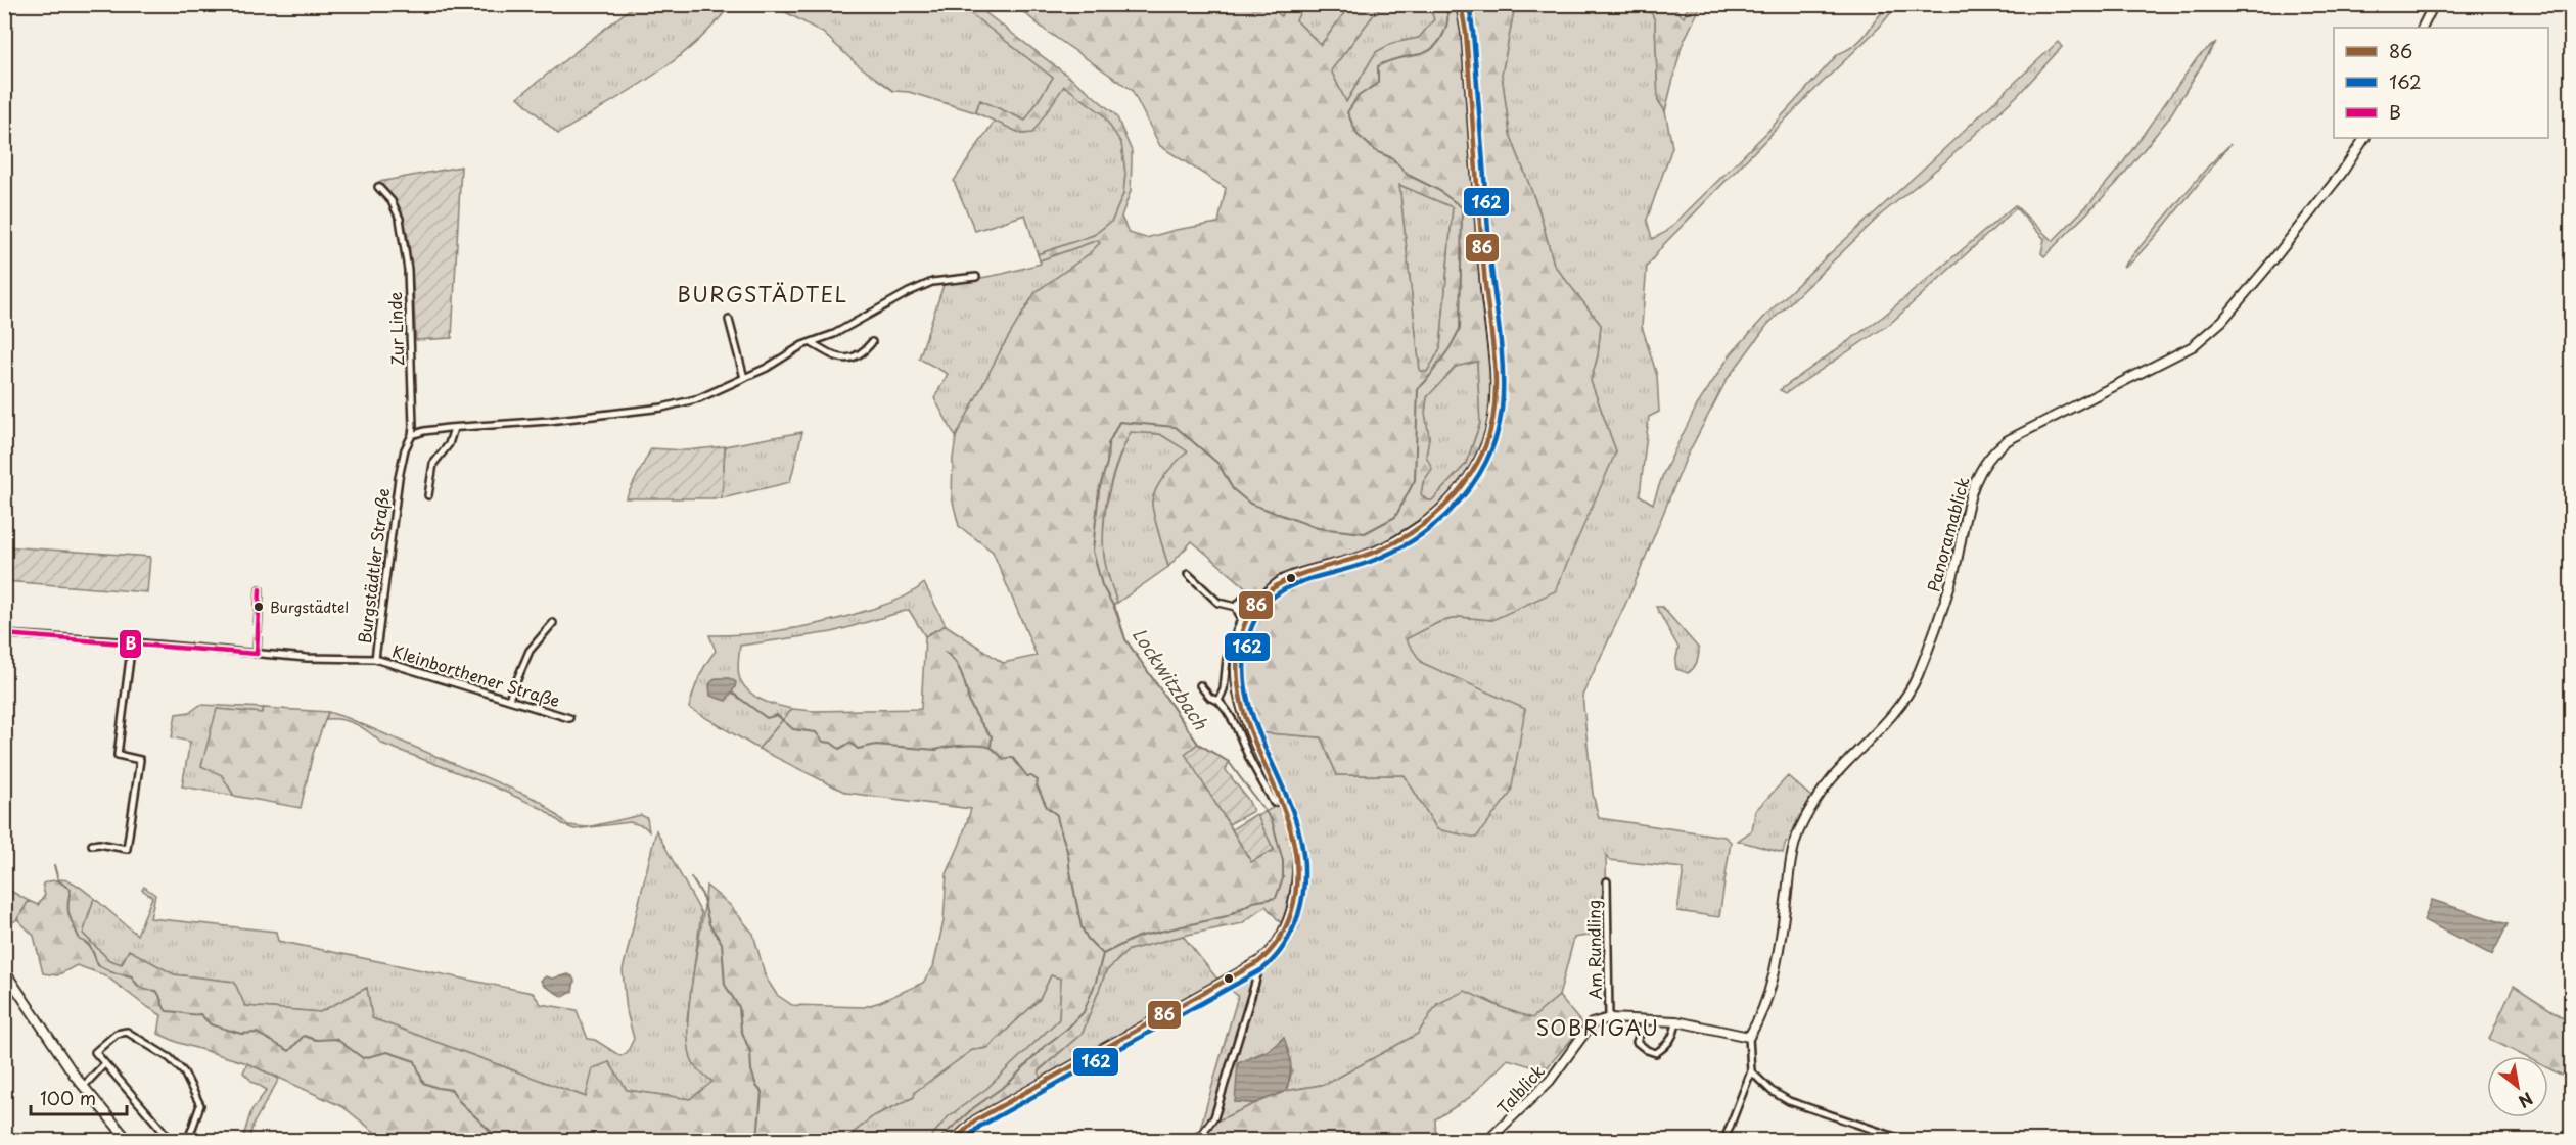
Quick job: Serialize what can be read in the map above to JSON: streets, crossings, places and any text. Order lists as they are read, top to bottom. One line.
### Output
{"streets":{"street":["Zur Linde","Panoramablick","Burgstädtler Straße","Kleinborthener Straße","Am Rundling","Talblick"]},"crossings":[["Zur Linde","Burgstädtler Straße"],["Panoramablick","Am Rundling"],["Burgstädtler Straße","Kleinborthener Straße"],["Am Rundling","Talblick"]],"districts":["BURGSTÄDTEL","SOBRIGAU"],"water":["Lockwitzbach"],"places":["Burgstädtel"],"lines":["transit line 86","transit line 162","transit line B"],"legend":["86","162","B"],"scale_bar":"100 m","north":"bottom right"}
